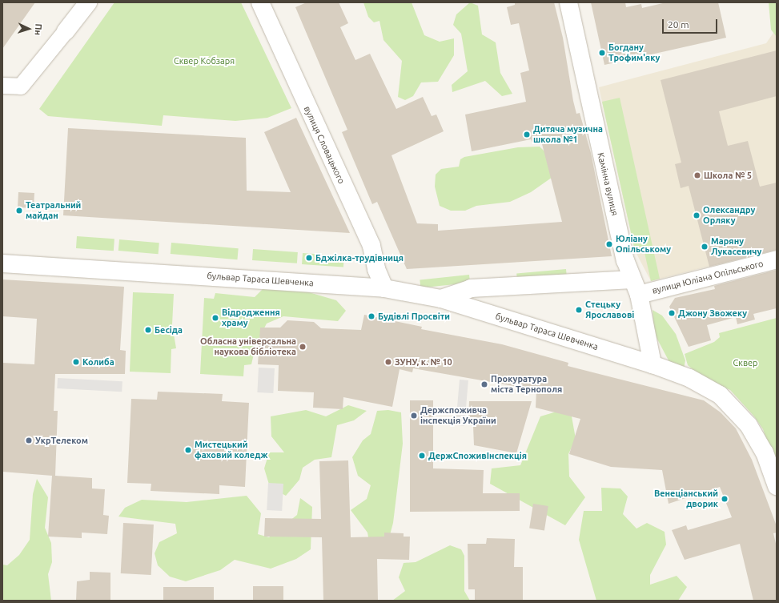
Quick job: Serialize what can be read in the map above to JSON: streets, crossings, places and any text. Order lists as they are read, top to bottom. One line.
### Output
{"streets":{"street":["вулиця Словацького","Камінна вулиця","вулиця Юліана Опільського","бульвар Тараса Шевченка"]},"crossings":[["вулиця Словацького","бульвар Тараса Шевченка"],["Камінна вулиця","вулиця Юліана Опільського"],["Камінна вулиця","бульвар Тараса Шевченка"],["вулиця Юліана Опільського","бульвар Тараса Шевченка"]],"parks":["Сквер Кобзаря","Сквер"],"places":["Богдану Трофим'яку","Дитяча музична школа №1","Школа № 5","Театральний майдан","Олександру Орляку","Юліану Опільському","Маряну Лукасевичу","Бджілка-трудівниця","Стецьку Ярославові","Джону Звожеку","Будівлі Просвіти","Відродження храму","Бесіда","Обласна універсальна наукова бібліотека","Колиба","ЗУНУ, к. № 10","Прокуратура міста Тернополя","Держспоживча інспекція України","УкрТелеком","Мистецький фаховий коледж","ДержСпоживІнспекція","Венеціанський дворик"],"scale_bar":"20 m","north":"right"}
